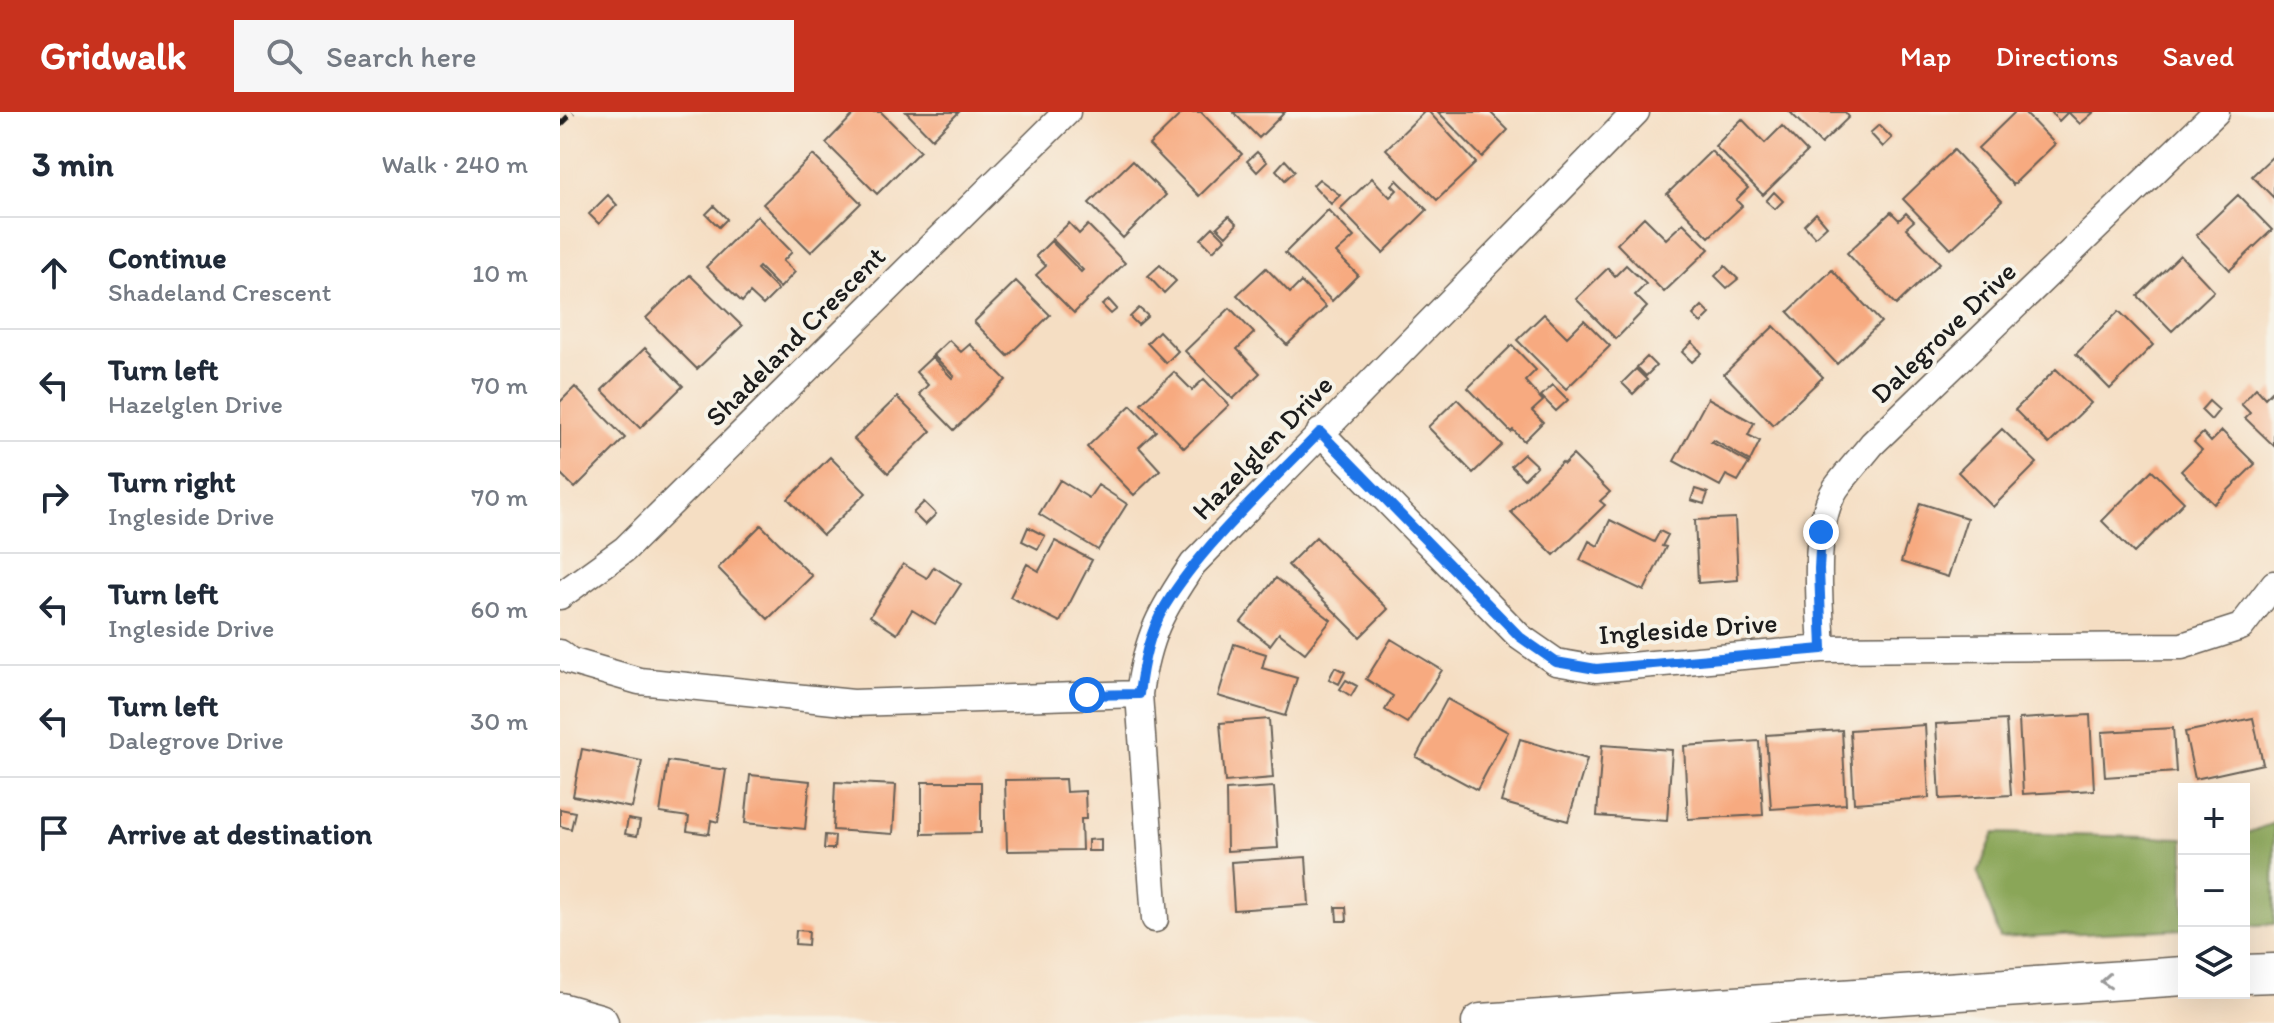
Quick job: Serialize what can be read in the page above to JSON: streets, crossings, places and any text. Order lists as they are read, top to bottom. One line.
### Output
{"streets":{"street":["Dalegrove Drive","Shadeland Crescent","Hazelglen Drive","Ingleside Drive"]},"crossings":[["Dalegrove Drive","Ingleside Drive"],["Hazelglen Drive","Ingleside Drive"]],"page":{"header":"Gridwalk","search":"Search here","nav":["Map","Directions","Saved"],"heading":["3 min","Walk · 240 m"],"list":[["Continue","Shadeland Crescent","10 m"],["Turn left","Hazelglen Drive","70 m"],["Turn right","Ingleside Drive","70 m"],["Turn left","Ingleside Drive","60 m"],["Turn left","Dalegrove Drive","30 m"],"Arrive at destination"],"map_buttons":["+","−"]}}
